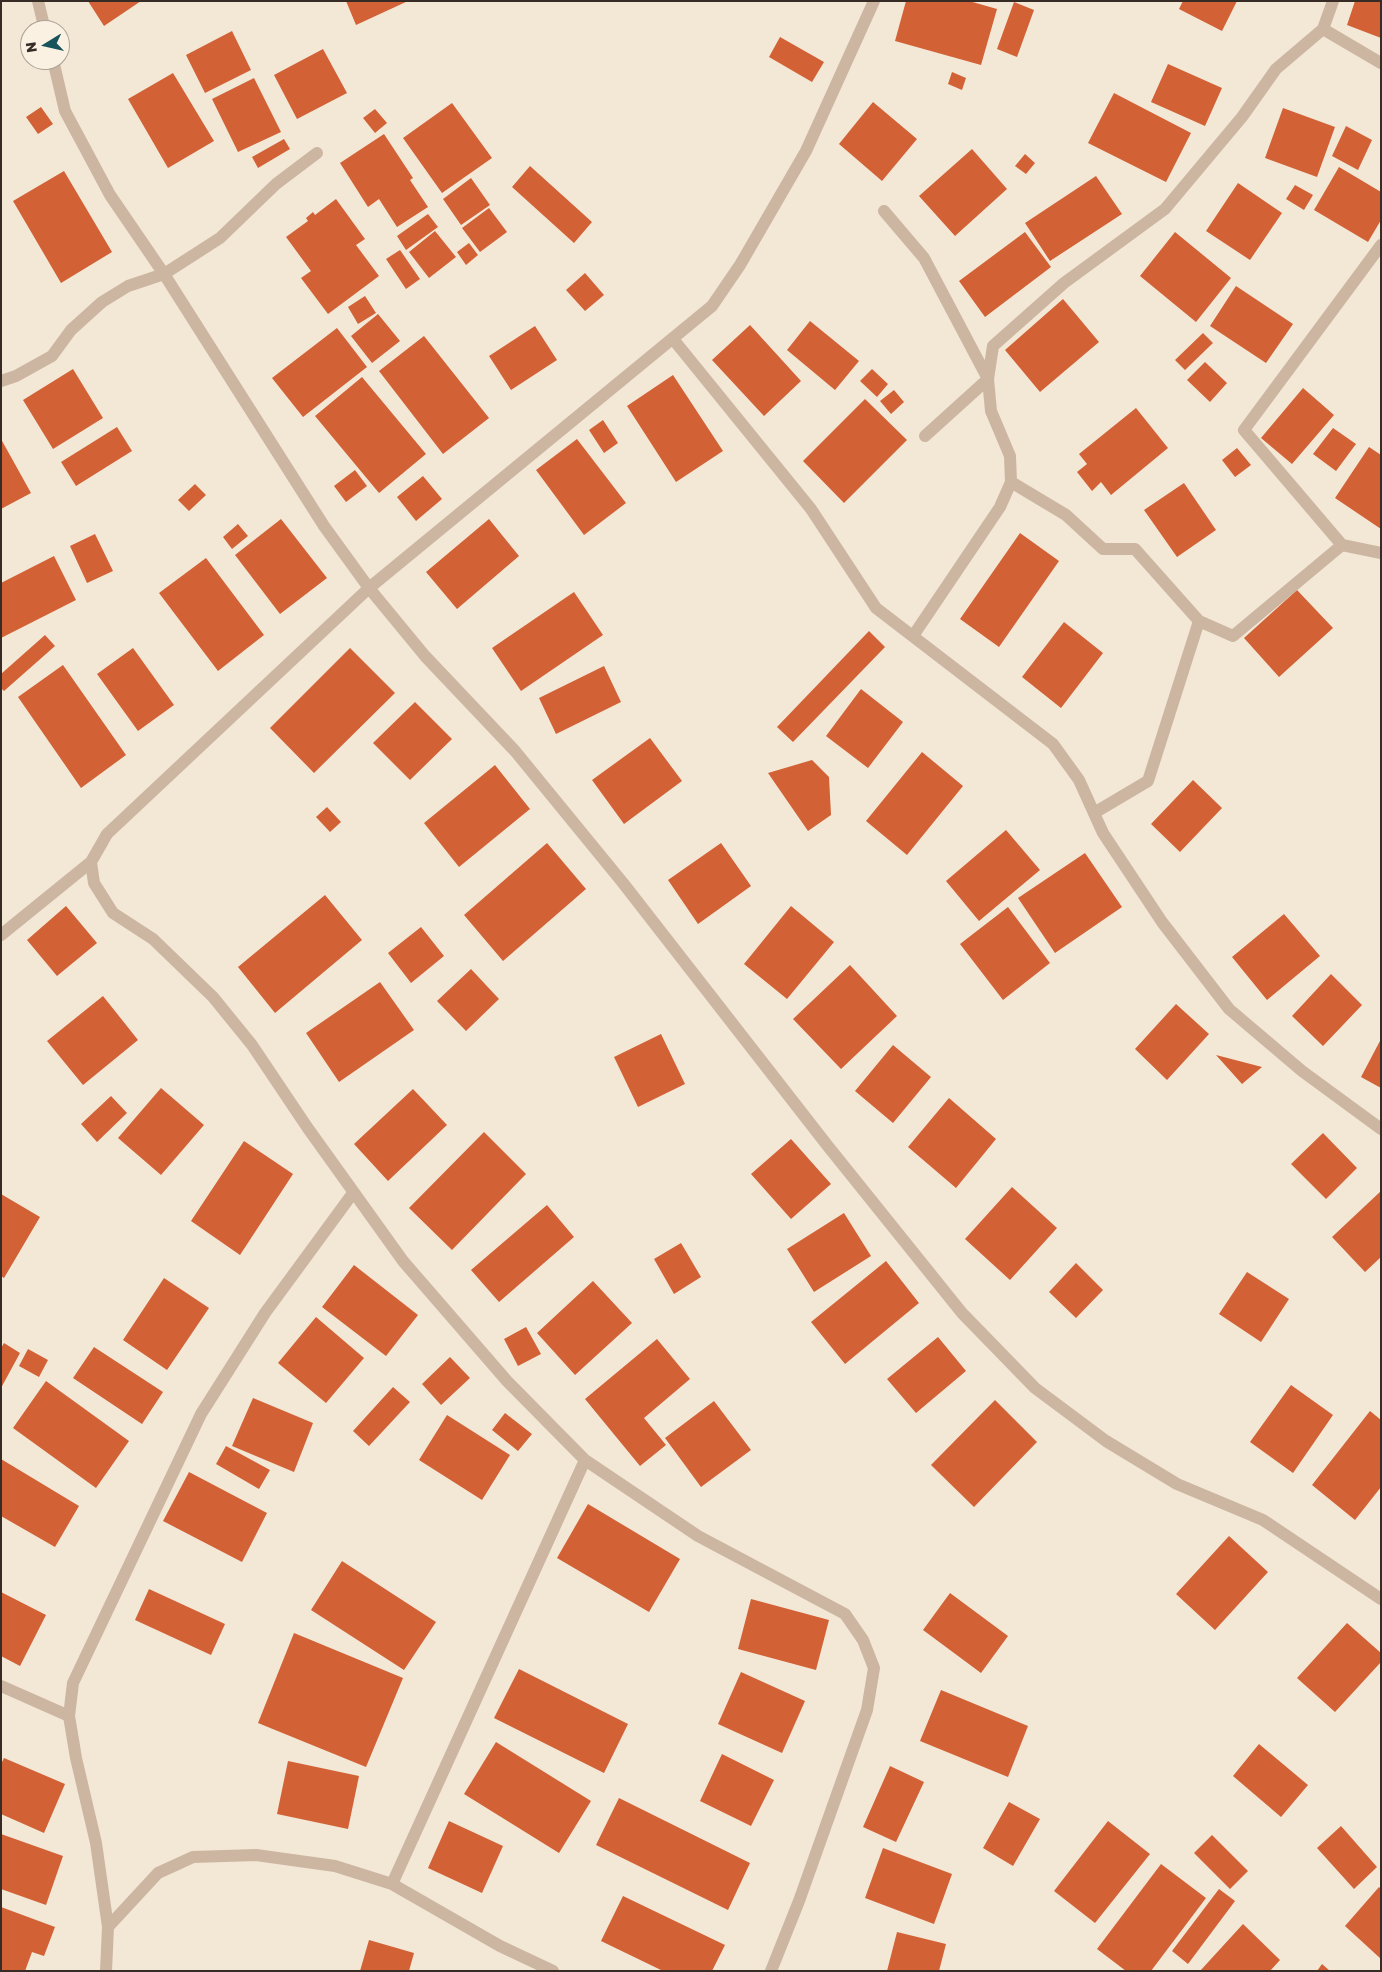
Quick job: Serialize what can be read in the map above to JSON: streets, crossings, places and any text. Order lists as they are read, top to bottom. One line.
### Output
{"north":"left"}
